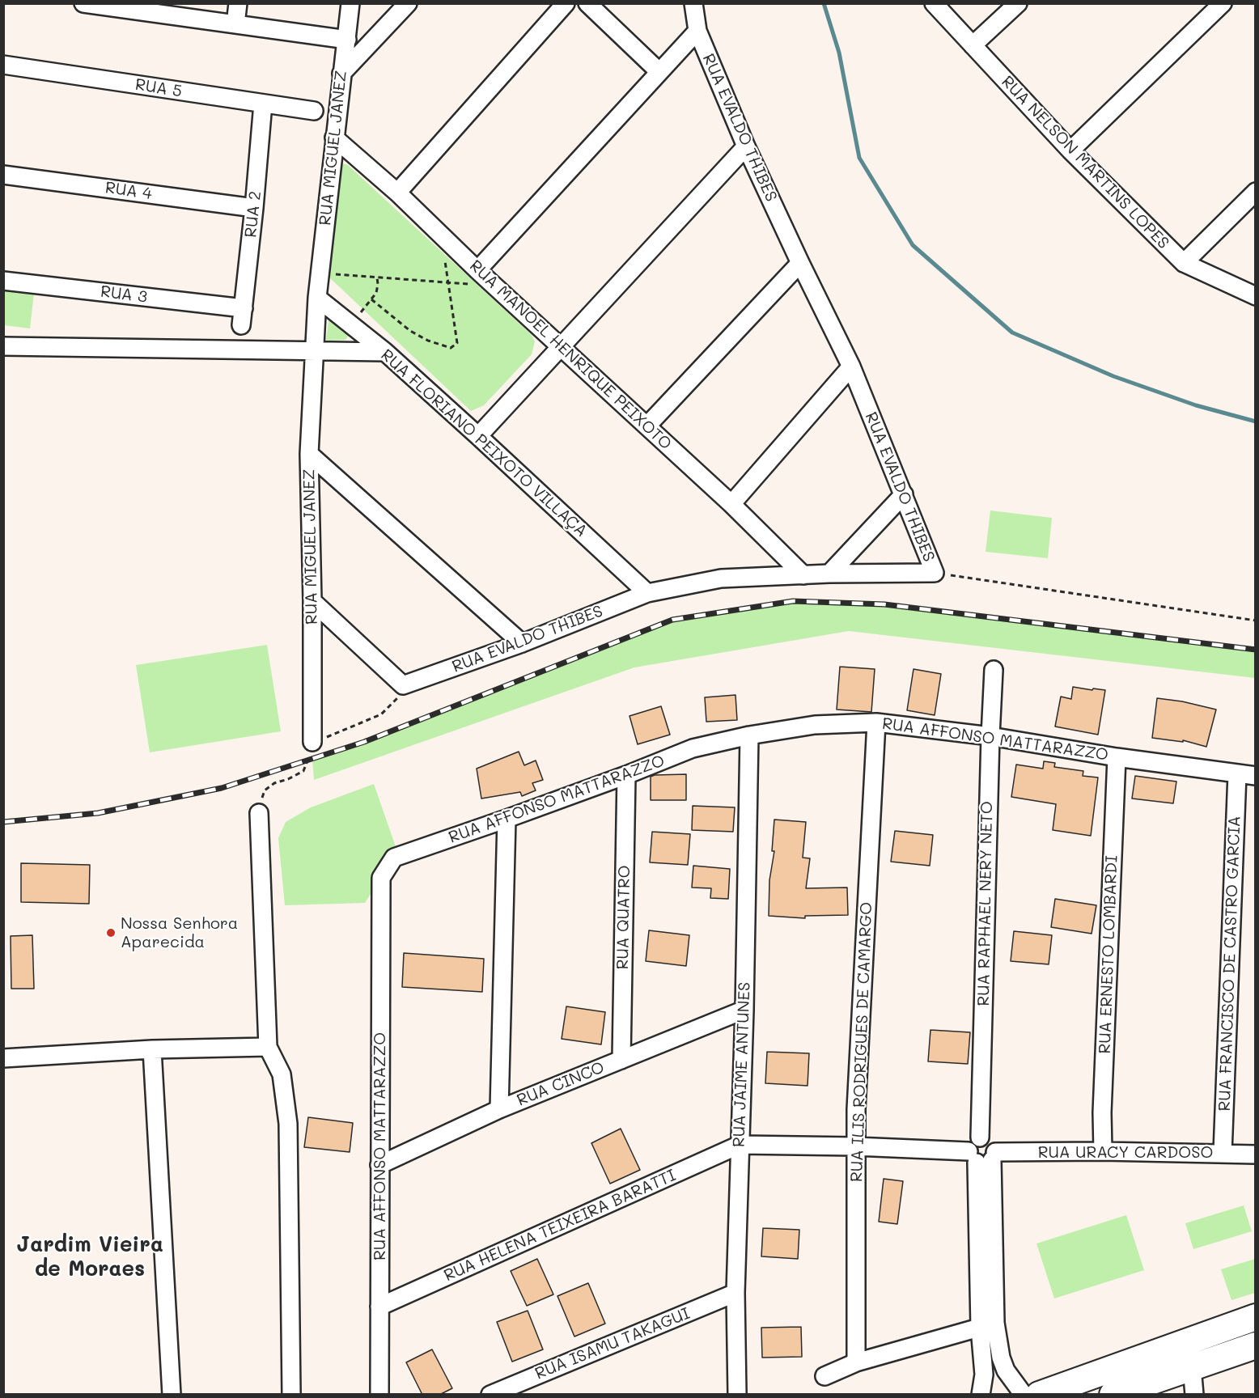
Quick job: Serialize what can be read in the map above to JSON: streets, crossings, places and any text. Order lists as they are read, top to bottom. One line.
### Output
{"streets":{"street":["RUA 5","RUA EVALDO THIBES","RUA MIGUEL JANEZ","RUA NELSON MARTINS LOPES","RUA 4","RUA 2","RUA 3","RUA MANOEL HENRIQUE PEIXOTO","RUA FLORIANO PEIXOTO VILLAÇA","RUA AFFONSO MATTARAZZO","RUA RAPHAEL NERY NETO","RUA QUATRO","RUA ERNESTO LOMBARDI","RUA FRANCISCO DE CASTRO GARCIA","RUA ILIS RODRIGUES DE CAMARGO","RUA JAIME ANTUNES","RUA CINCO","RUA URACY CARDOSO","RUA HELENA TEIXEIRA BARATTI","RUA ISAMU TAKAGUI"]},"crossings":[["RUA 5","RUA 2"],["RUA EVALDO THIBES","RUA MANOEL HENRIQUE PEIXOTO"],["RUA EVALDO THIBES","RUA FLORIANO PEIXOTO VILLAÇA"],["RUA MIGUEL JANEZ","RUA MANOEL HENRIQUE PEIXOTO"],["RUA MIGUEL JANEZ","RUA FLORIANO PEIXOTO VILLAÇA"],["RUA 4","RUA 2"],["RUA 2","RUA 3"],["RUA AFFONSO MATTARAZZO","RUA RAPHAEL NERY NETO"],["RUA AFFONSO MATTARAZZO","RUA QUATRO"],["RUA AFFONSO MATTARAZZO","RUA ERNESTO LOMBARDI"],["RUA AFFONSO MATTARAZZO","RUA FRANCISCO DE CASTRO GARCIA"],["RUA AFFONSO MATTARAZZO","RUA ILIS RODRIGUES DE CAMARGO"],["RUA AFFONSO MATTARAZZO","RUA JAIME ANTUNES"],["RUA AFFONSO MATTARAZZO","RUA CINCO"],["RUA AFFONSO MATTARAZZO","RUA HELENA TEIXEIRA BARATTI"],["RUA RAPHAEL NERY NETO","RUA URACY CARDOSO"],["RUA QUATRO","RUA CINCO"],["RUA ERNESTO LOMBARDI","RUA URACY CARDOSO"],["RUA FRANCISCO DE CASTRO GARCIA","RUA URACY CARDOSO"],["RUA ILIS RODRIGUES DE CAMARGO","RUA URACY CARDOSO"],["RUA JAIME ANTUNES","RUA CINCO"],["RUA JAIME ANTUNES","RUA URACY CARDOSO"],["RUA JAIME ANTUNES","RUA HELENA TEIXEIRA BARATTI"],["RUA JAIME ANTUNES","RUA ISAMU TAKAGUI"],["RUA URACY CARDOSO","RUA HELENA TEIXEIRA BARATTI"]],"districts":["Jardim Vieira de Moraes"],"places":["Nossa Senhora Aparecida"]}
